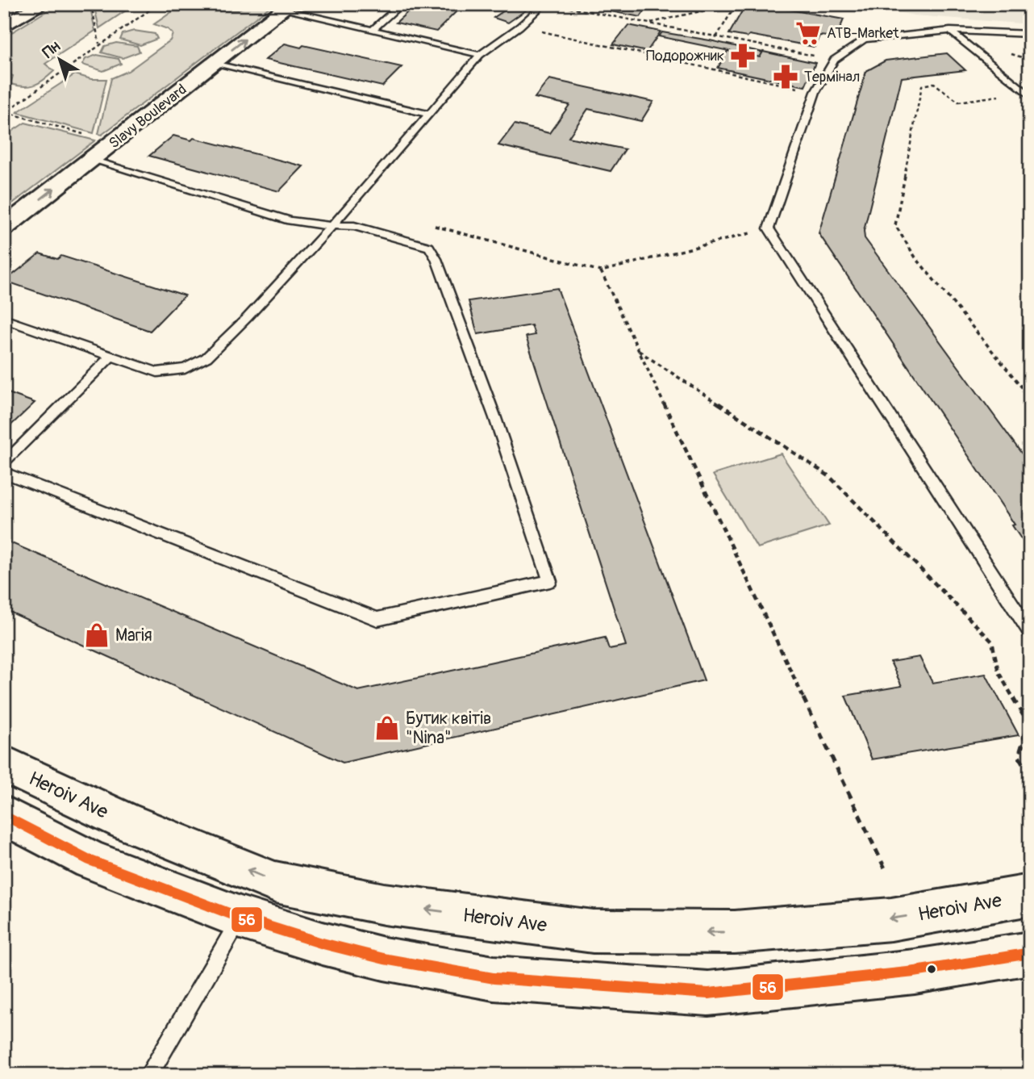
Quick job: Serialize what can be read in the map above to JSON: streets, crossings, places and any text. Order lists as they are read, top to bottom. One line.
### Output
{"streets":{"main road":["Slavy Boulevard","Heroiv Ave"]},"one_way":["Slavy Boulevard"],"places":{"supermarket":["ATB-Market"],"pharmacy":["Подорожник","Термінал"],"shop":["Магія","Бутик квітів \"Nina\""]},"lines":["transit line 56"],"north":"top left"}
